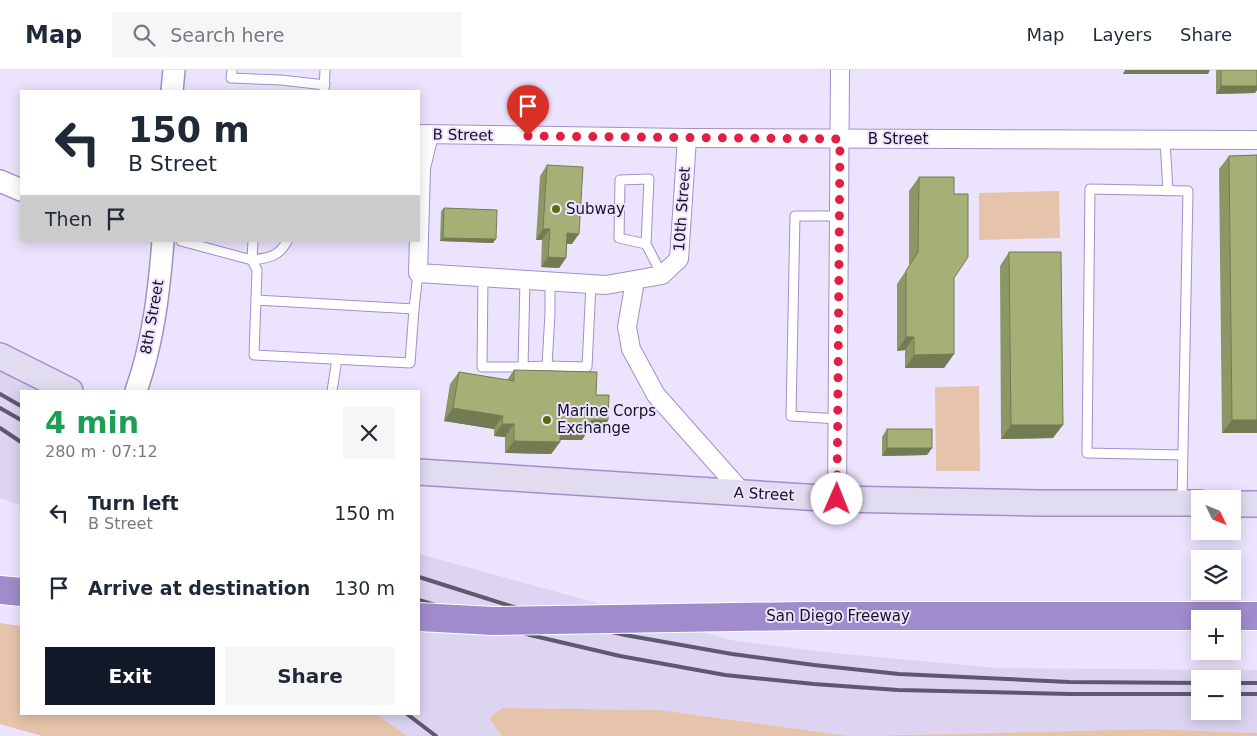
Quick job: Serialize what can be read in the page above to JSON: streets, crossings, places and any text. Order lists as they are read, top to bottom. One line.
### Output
{"streets":{"highway":["San Diego Freeway"],"main road":["A Street"],"street":["B Street","10th Street","8th Street"]},"crossings":[["B Street","10th Street"]],"places":["Subway","Marine Corps Exchange"],"north":"bottom right","page":{"header":"Map","search":"Search here","nav":["Map","Layers","Share"],"turn":["150 m","B Street"],"then":"Then","heading":["4 min","280 m · 07:12"],"list":[{"name":"Turn left","note":"B Street","value":"150 m"},{"name":"Arrive at destination","value":"130 m"}],"map_buttons":["+","−"],"buttons":["Exit","Share"]}}
